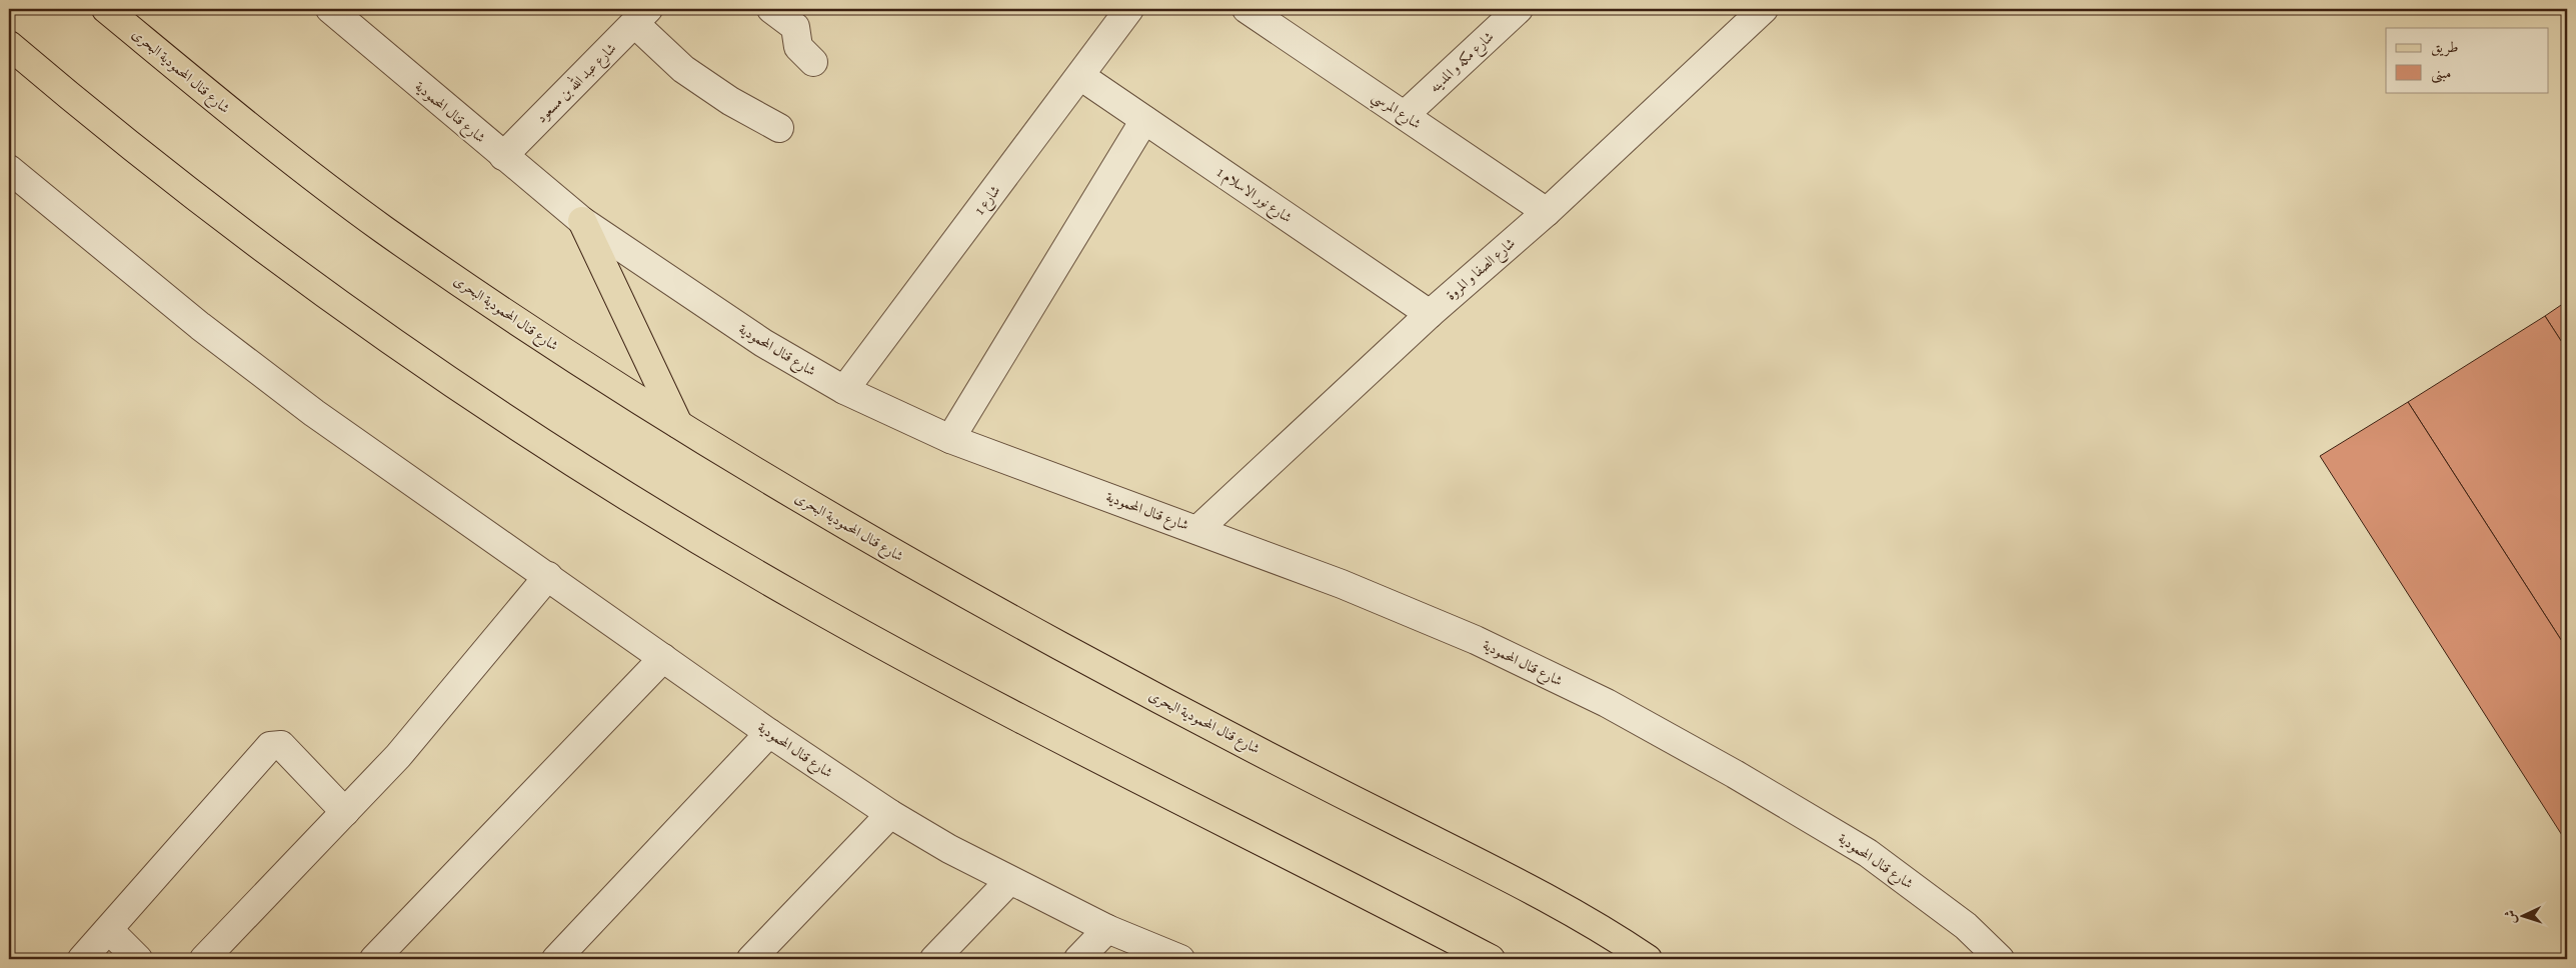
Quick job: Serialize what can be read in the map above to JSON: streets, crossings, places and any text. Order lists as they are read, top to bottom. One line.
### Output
{"streets":{"main road":["شارع قنال المحمودية البحرى"],"street":["شارع مكه و المدينه","شارع عبد الله بن مسعود","شارع المرسي","شارع قنال المحمودية","شارع نور الاسلام 1","شارع 1","شارع الصفا و المروة"]},"crossings":[["شارع مكه و المدينه","شارع المرسي"],["شارع عبد الله بن مسعود","شارع قنال المحمودية"],["شارع المرسي","شارع الصفا و المروة"],["شارع قنال المحمودية","شارع 1"],["شارع قنال المحمودية","شارع الصفا و المروة"],["شارع نور الاسلام 1","شارع 1"],["شارع نور الاسلام 1","شارع الصفا و المروة"]],"legend":["طريق","مبنى"],"north":"left"}
